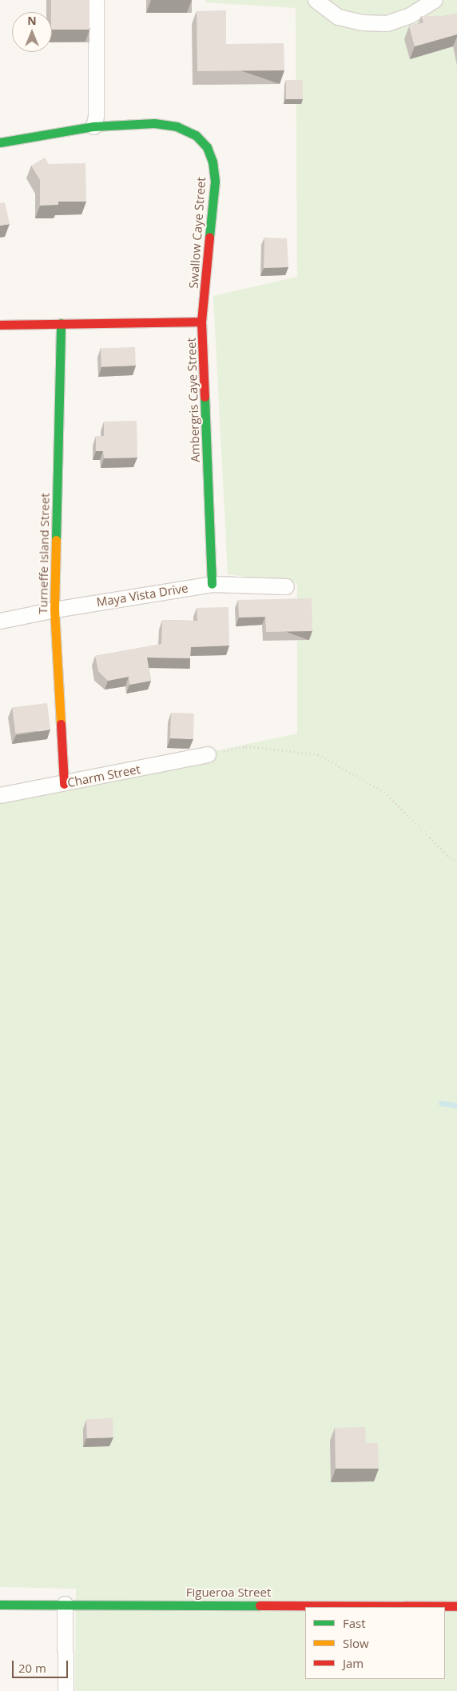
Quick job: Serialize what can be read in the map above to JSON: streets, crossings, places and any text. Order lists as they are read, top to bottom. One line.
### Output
{"streets":{"street":["Swallow Caye Street","Ambergris Caye Street","Turneffe Island Street","Maya Vista Drive","Charm Street","Figueroa Street"]},"crossings":[["Swallow Caye Street","Ambergris Caye Street"],["Ambergris Caye Street","Turneffe Island Street"],["Ambergris Caye Street","Maya Vista Drive"],["Turneffe Island Street","Maya Vista Drive"],["Turneffe Island Street","Charm Street"]],"legend":["Fast","Slow","Jam"],"scale_bar":"20 m","north":"top"}
